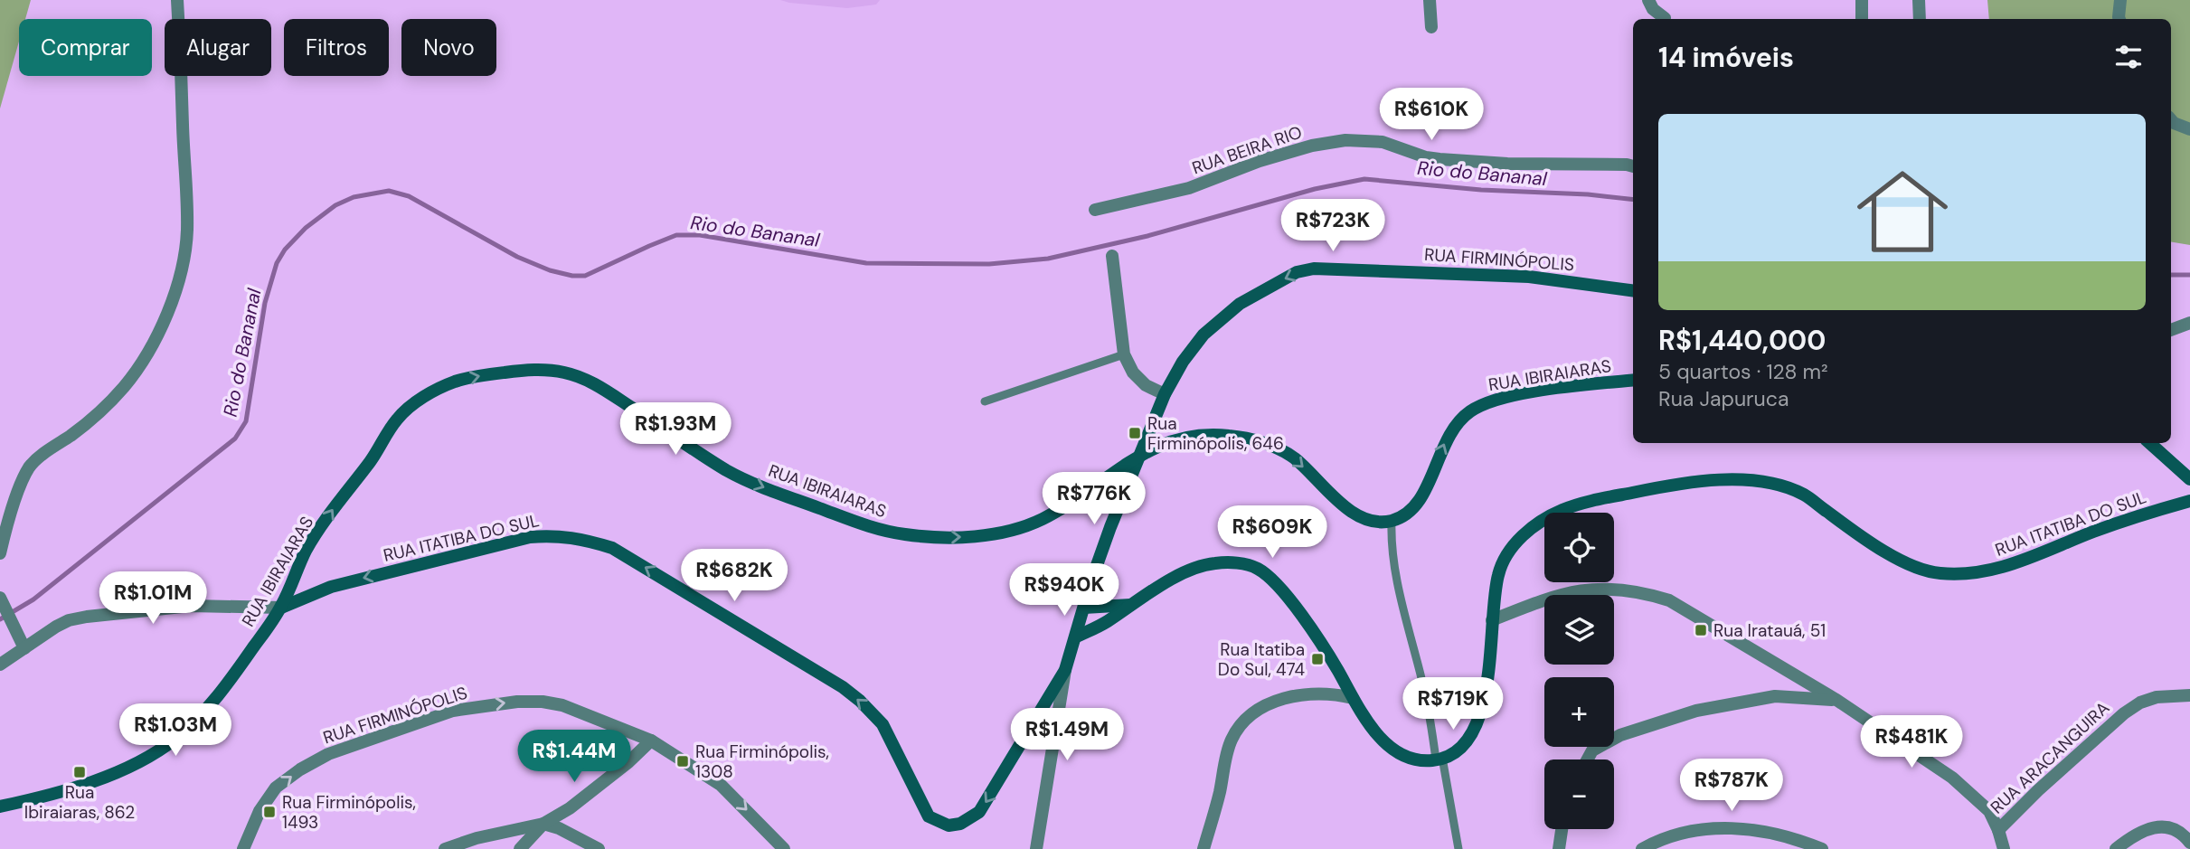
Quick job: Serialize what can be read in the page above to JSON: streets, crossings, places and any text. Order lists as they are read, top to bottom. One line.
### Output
{"streets":{"main road":["RUA FIRMINÓPOLIS","RUA IBIRAIARAS","RUA ITATIBA DO SUL"],"street":["RUA BEIRA RIO","RUA ARACANGUIRA"]},"crossings":[["RUA FIRMINÓPOLIS","RUA IBIRAIARAS"],["RUA FIRMINÓPOLIS","RUA ITATIBA DO SUL"],["RUA IBIRAIARAS","RUA ITATIBA DO SUL"],["RUA ITATIBA DO SUL","RUA ARACANGUIRA"]],"one_way":["RUA IBIRAIARAS","RUA ITATIBA DO SUL"],"water":["Rio do Bananal"],"places":{"transit":["Rua Firminópolis, 646","Rua Iratauá, 51","Rua Itatiba Do Sul, 474","Rua Firminópolis, 1308","Rua Ibiraiaras, 862","Rua Firminópolis, 1493"]},"page":{"chip":["Comprar","Alugar","Filtros","Novo"],"heading":"14 imóveis","price":["R$610K","R$723K","R$1.93M","R$776K","R$609K","R$682K","R$940K","R$1.01M","R$719K","R$1.03M","R$1.49M","R$481K","R$1.44M","R$787K"],"list":[{"name":"R$1,440,000","note":"5 quartos · 128 m² · Rua Japuruca"}],"map_buttons":["+","−"]}}
